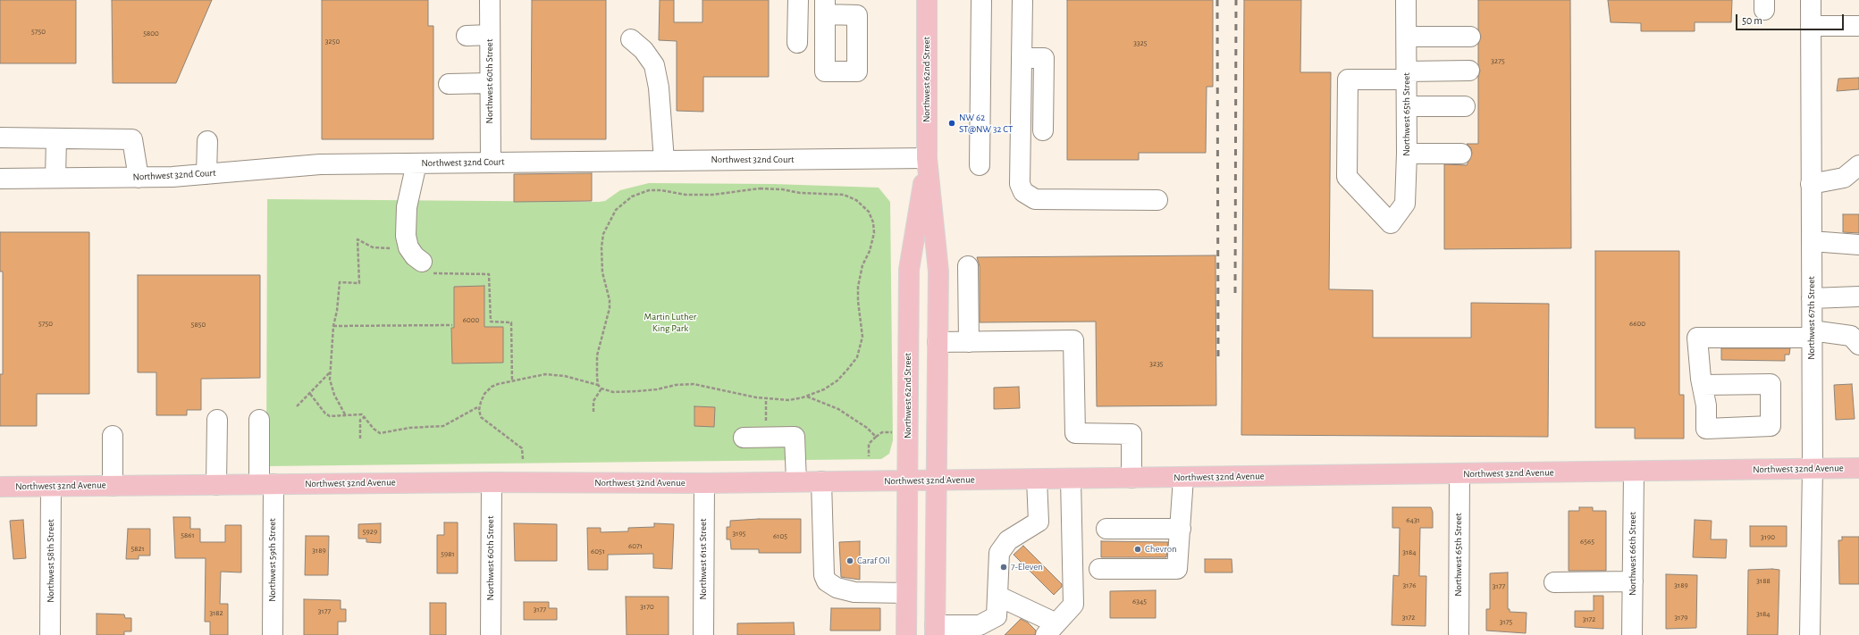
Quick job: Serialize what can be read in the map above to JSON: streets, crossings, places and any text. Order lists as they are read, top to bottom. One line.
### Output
{"streets":{"main road":["Northwest 62nd Street","Northwest 32nd Avenue"],"street":["Northwest 60th Street","Northwest 65th Street","Northwest 32nd Court","Northwest 67th Street","Northwest 66th Street","Northwest 61st Street","Northwest 59th Street","Northwest 58th Street"]},"crossings":[["Northwest 62nd Street","Northwest 32nd Court"],["Northwest 62nd Street","Northwest 32nd Avenue"],["Northwest 60th Street","Northwest 32nd Court"],["Northwest 60th Street","Northwest 32nd Avenue"],["Northwest 65th Street","Northwest 32nd Avenue"],["Northwest 67th Street","Northwest 32nd Avenue"],["Northwest 32nd Avenue","Northwest 66th Street"],["Northwest 32nd Avenue","Northwest 61st Street"],["Northwest 32nd Avenue","Northwest 59th Street"],["Northwest 32nd Avenue","Northwest 58th Street"]],"parks":["Martin Luther King Park"],"places":["NW 62 ST@NW 32 CT","Chevron","Caraf Oil","7-Eleven"],"house_numbers":["5750","5800","3250","3325","3275","6000","5750","6600","5850","3235","6431","5929","3195","5861","6105","3190","6565","6071","5821","3189","6051","3184","5981","3188","3176","3189","3177","6345","3170","3177","3177","3182","3184","3172","3179","3172","3175"],"scale_bar":"50 m"}
